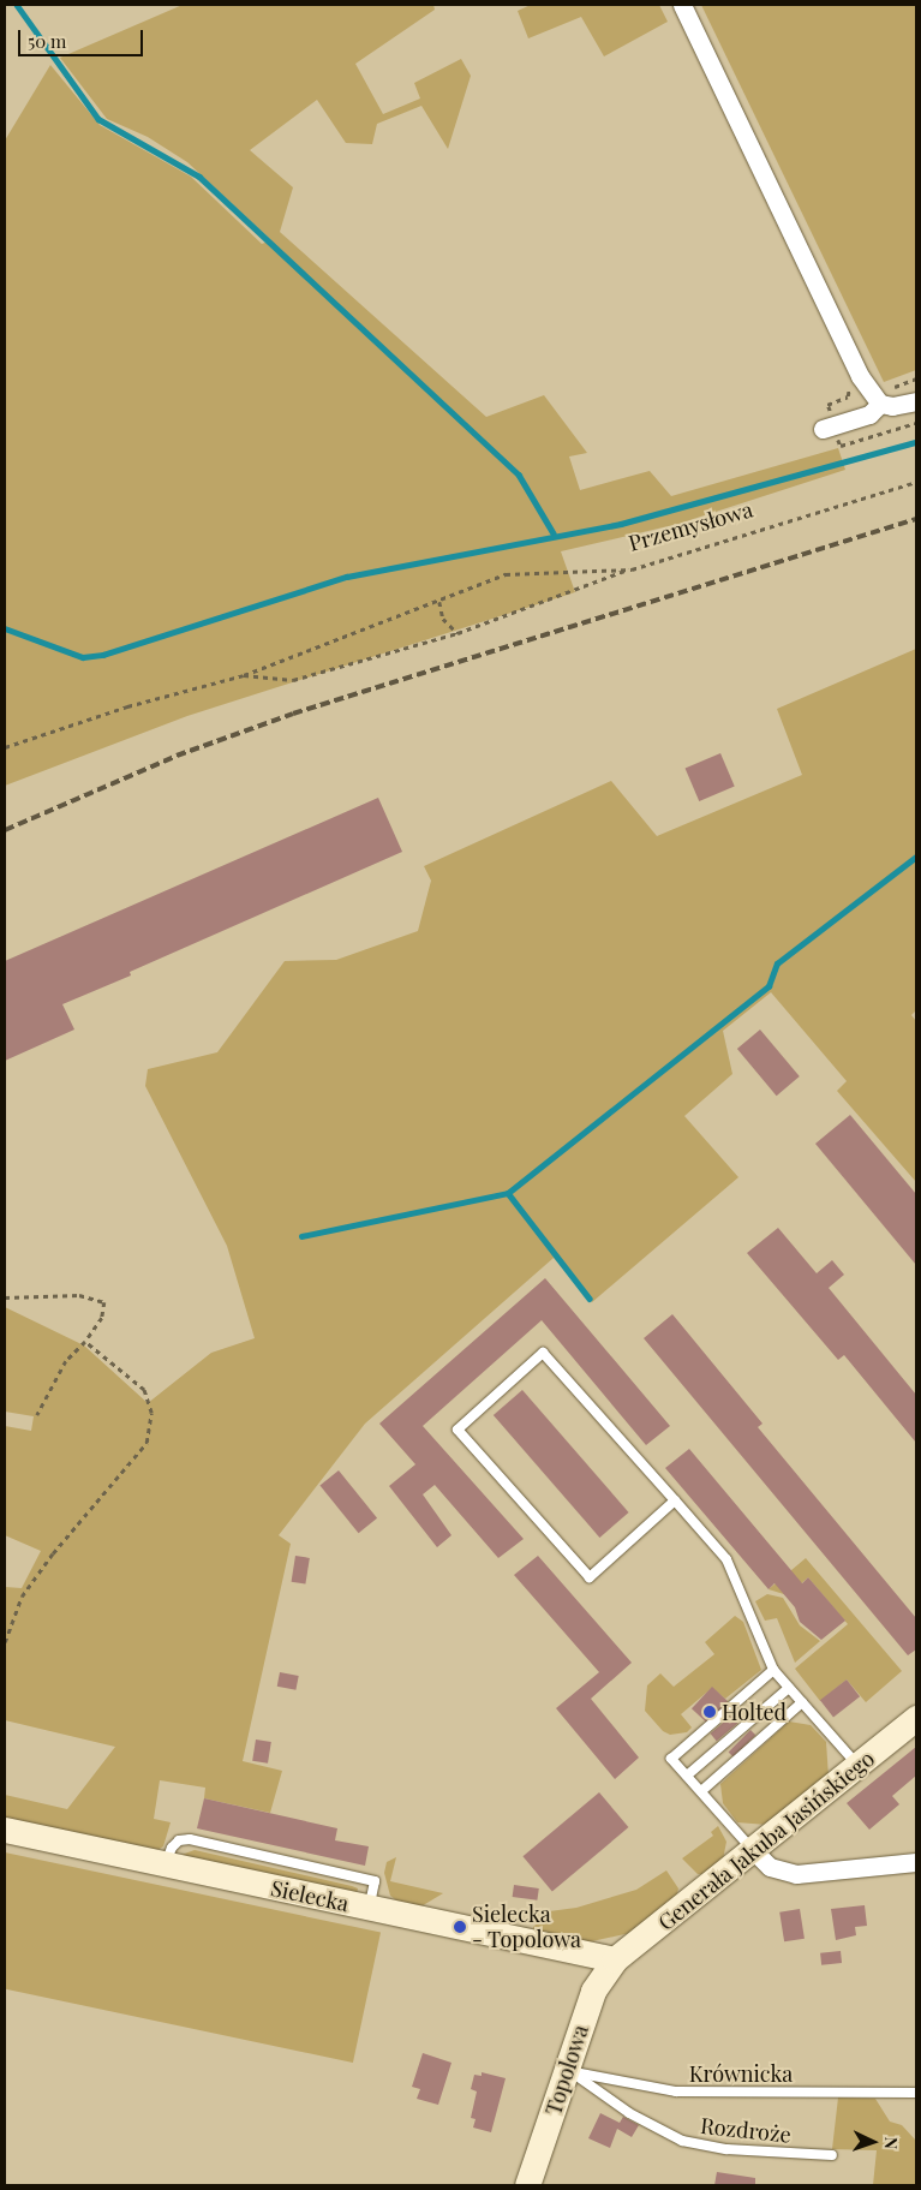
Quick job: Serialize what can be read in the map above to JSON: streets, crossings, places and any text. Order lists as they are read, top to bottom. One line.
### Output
{"streets":{"street":["Generała Jakuba Jasińskiego","Sielecka","Topolowa"],"lane":["Krównicka","Rozdroże"],"path":["Przemysłowa"]},"crossings":[["Generała Jakuba Jasińskiego","Sielecka"],["Generała Jakuba Jasińskiego","Topolowa"],["Sielecka","Topolowa"],["Topolowa","Krównicka"],["Topolowa","Rozdroże"],["Krównicka","Rozdroże"]],"places":["Holted","Sielecka - Topolowa"],"scale_bar":"50 m","north":"right"}
